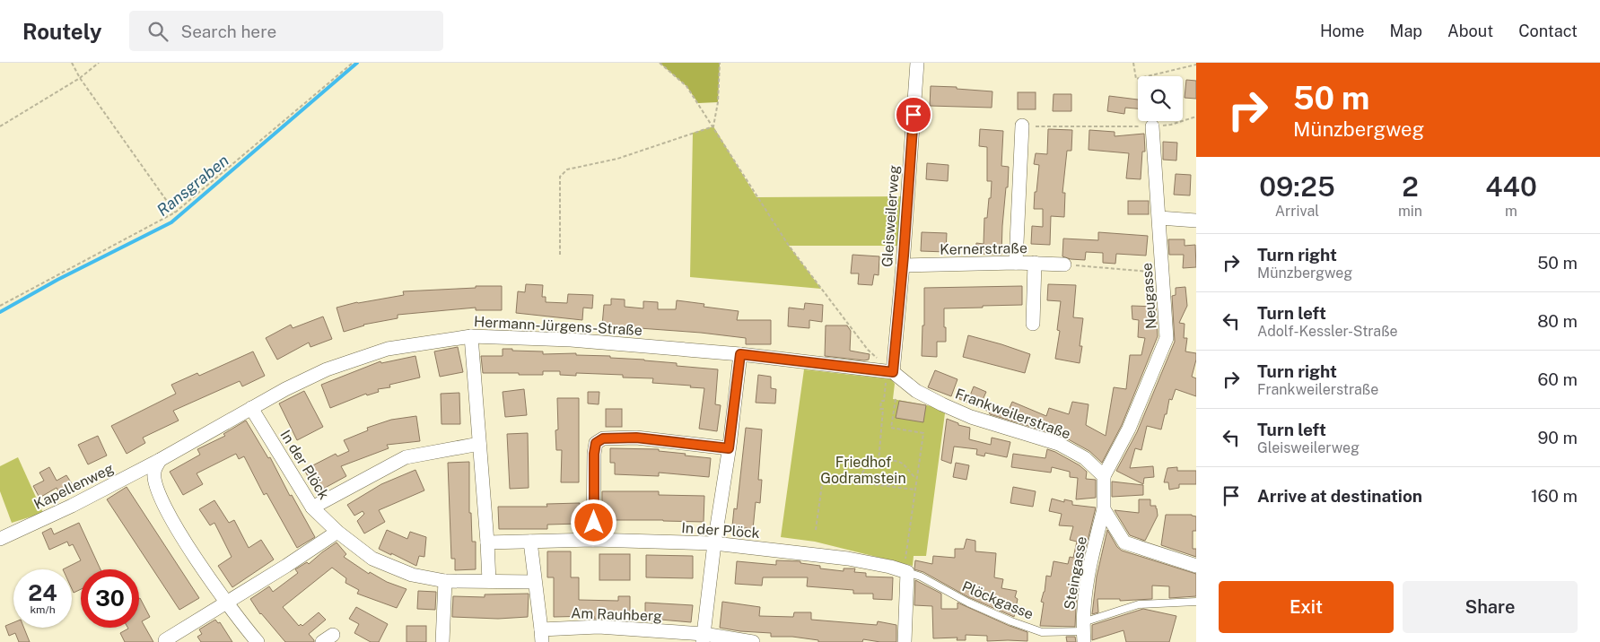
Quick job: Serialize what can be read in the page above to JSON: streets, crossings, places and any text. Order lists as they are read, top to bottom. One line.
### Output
{"streets":{"street":["Gleisweilerweg","Kernerstraße","Neugasse","Hermann-Jürgens-Straße","Frankweilerstraße","In der Plöck","Kapellenweg","Steingasse","Am Rauhberg"],"lane":["Plöckgasse"]},"crossings":[["Gleisweilerweg","Kernerstraße"],["Gleisweilerweg","Frankweilerstraße"],["Neugasse","Frankweilerstraße"],["Hermann-Jürgens-Straße","In der Plöck"],["Hermann-Jürgens-Straße","Kapellenweg"],["In der Plöck","Plöckgasse"],["Steingasse","Plöckgasse"]],"water":["Ransgraben"],"parks":["Friedhof Godramstein"],"page":{"header":"Routely","search":"Search here","nav":["Home","Map","About","Contact"],"turn":["50 m","Münzbergweg"],"eta":["09:25","Arrival","2","min","440","m"],"list":[{"name":"Turn right","note":"Münzbergweg","value":"50 m"},{"name":"Turn left","note":"Adolf-Kessler-Straße","value":"80 m"},{"name":"Turn right","note":"Frankweilerstraße","value":"60 m"},{"name":"Turn left","note":"Gleisweilerweg","value":"90 m"},{"name":"Arrive at destination","value":"160 m"}],"speed":"24 km/h","limit":"30","buttons":["Exit","Share"]}}
